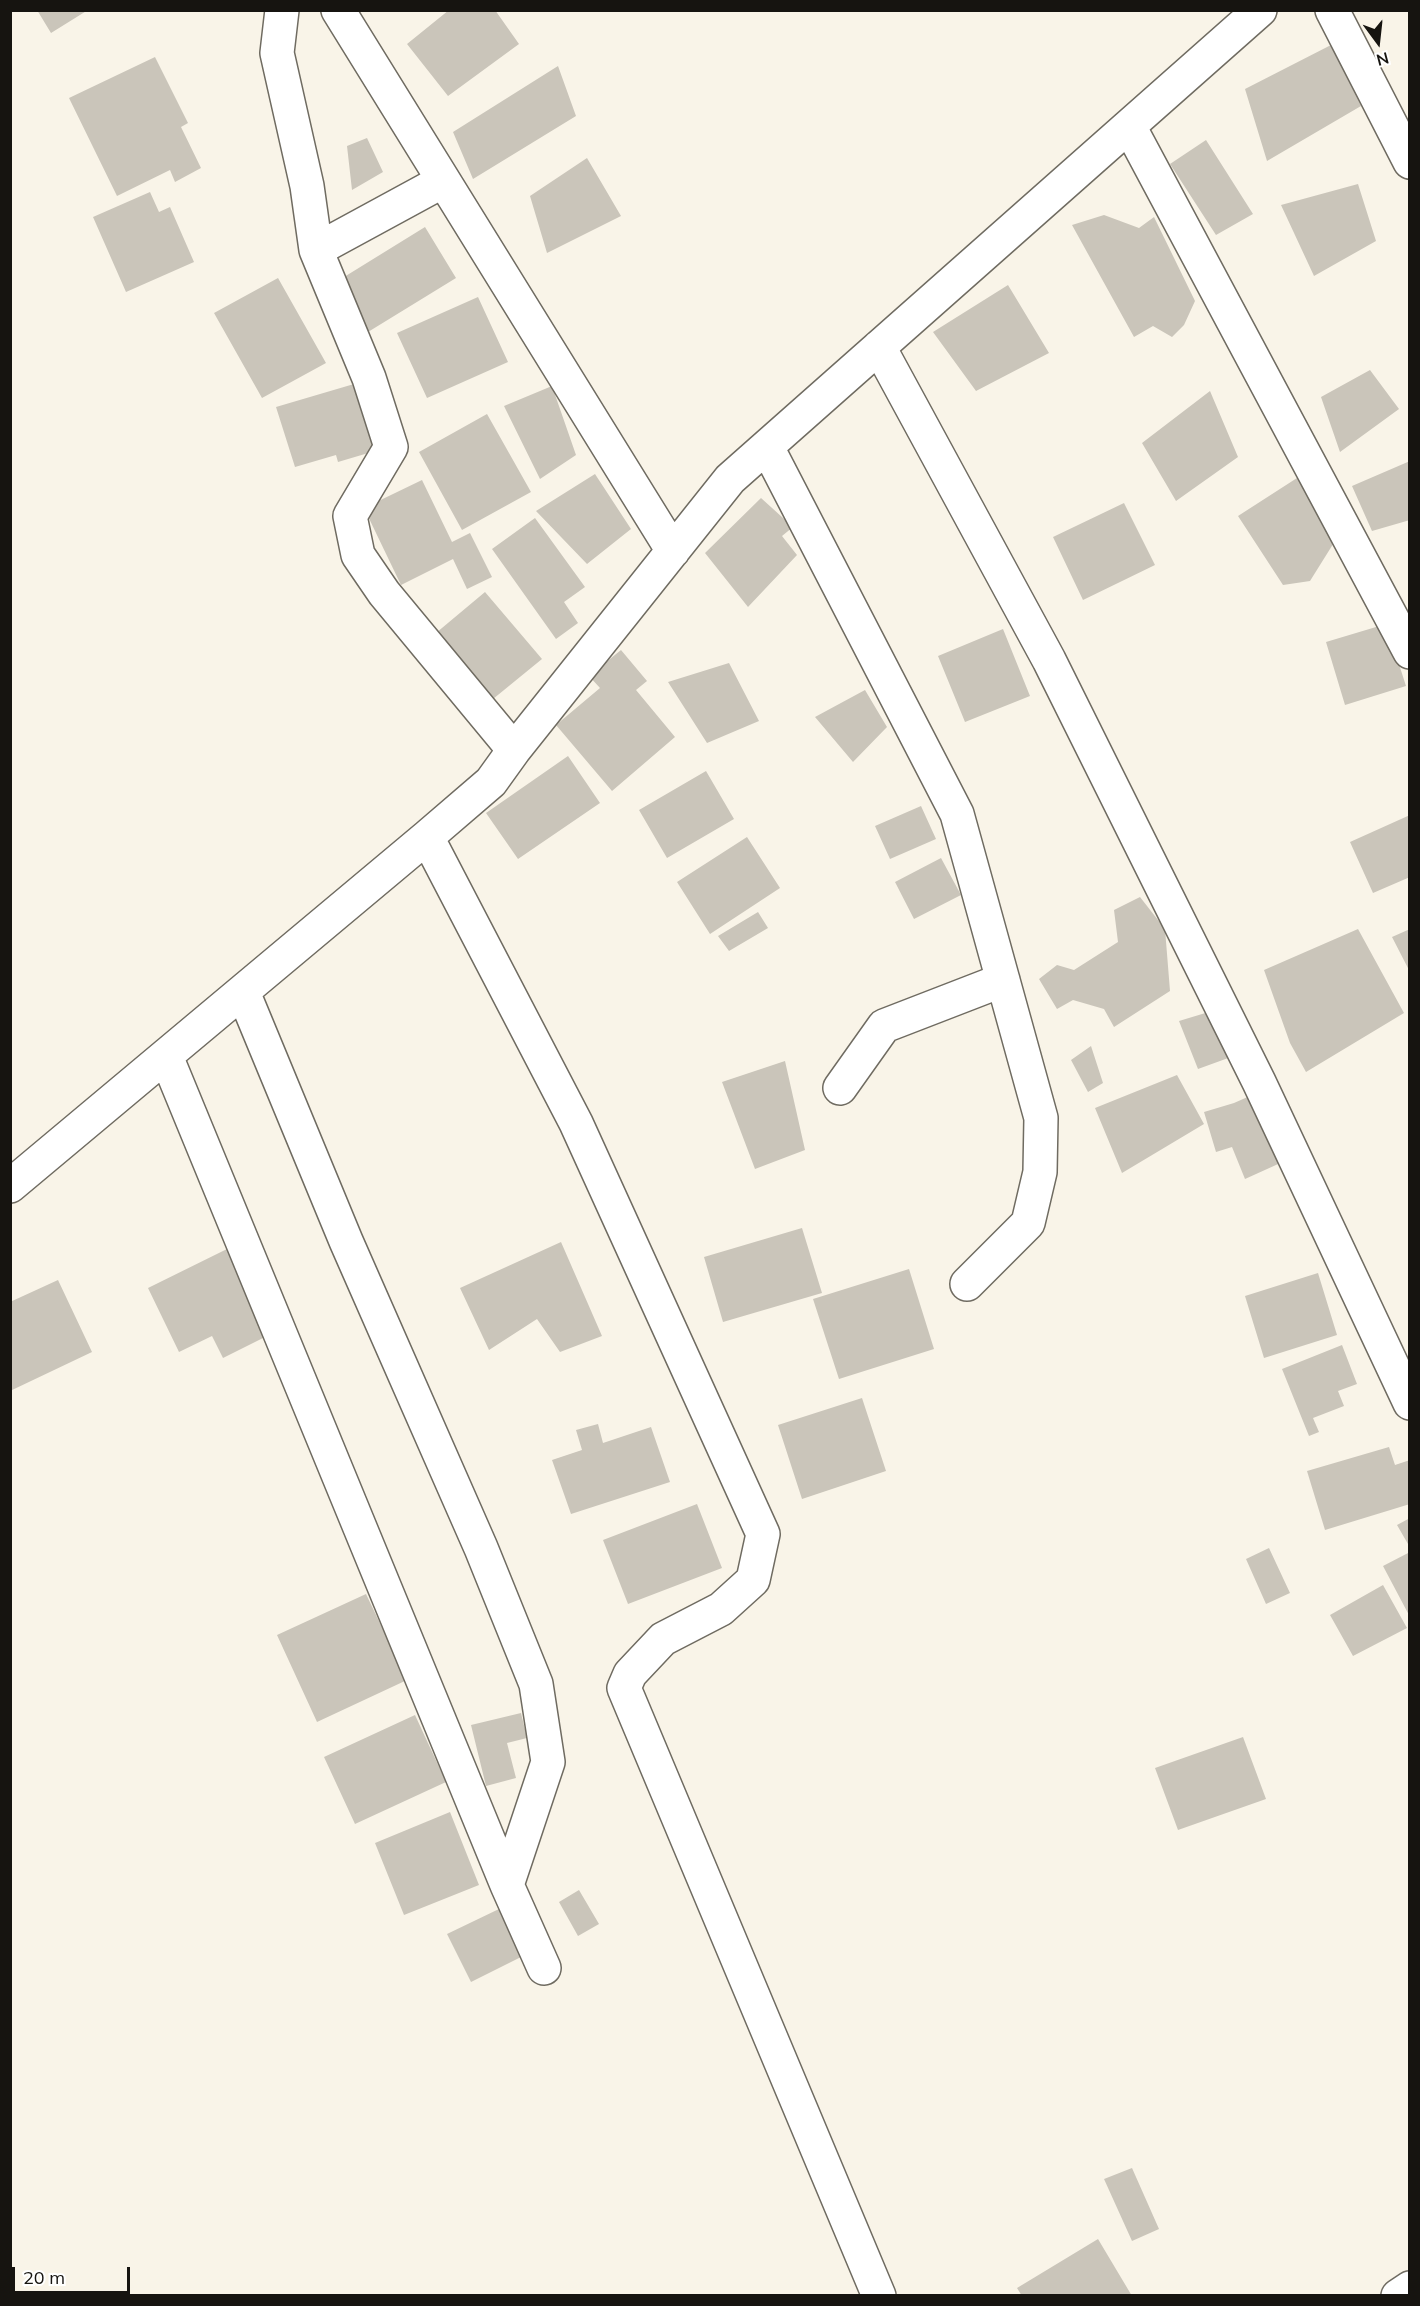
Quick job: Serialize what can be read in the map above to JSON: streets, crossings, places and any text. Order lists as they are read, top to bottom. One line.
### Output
{"scale_bar":"20 m","north":"bottom"}
